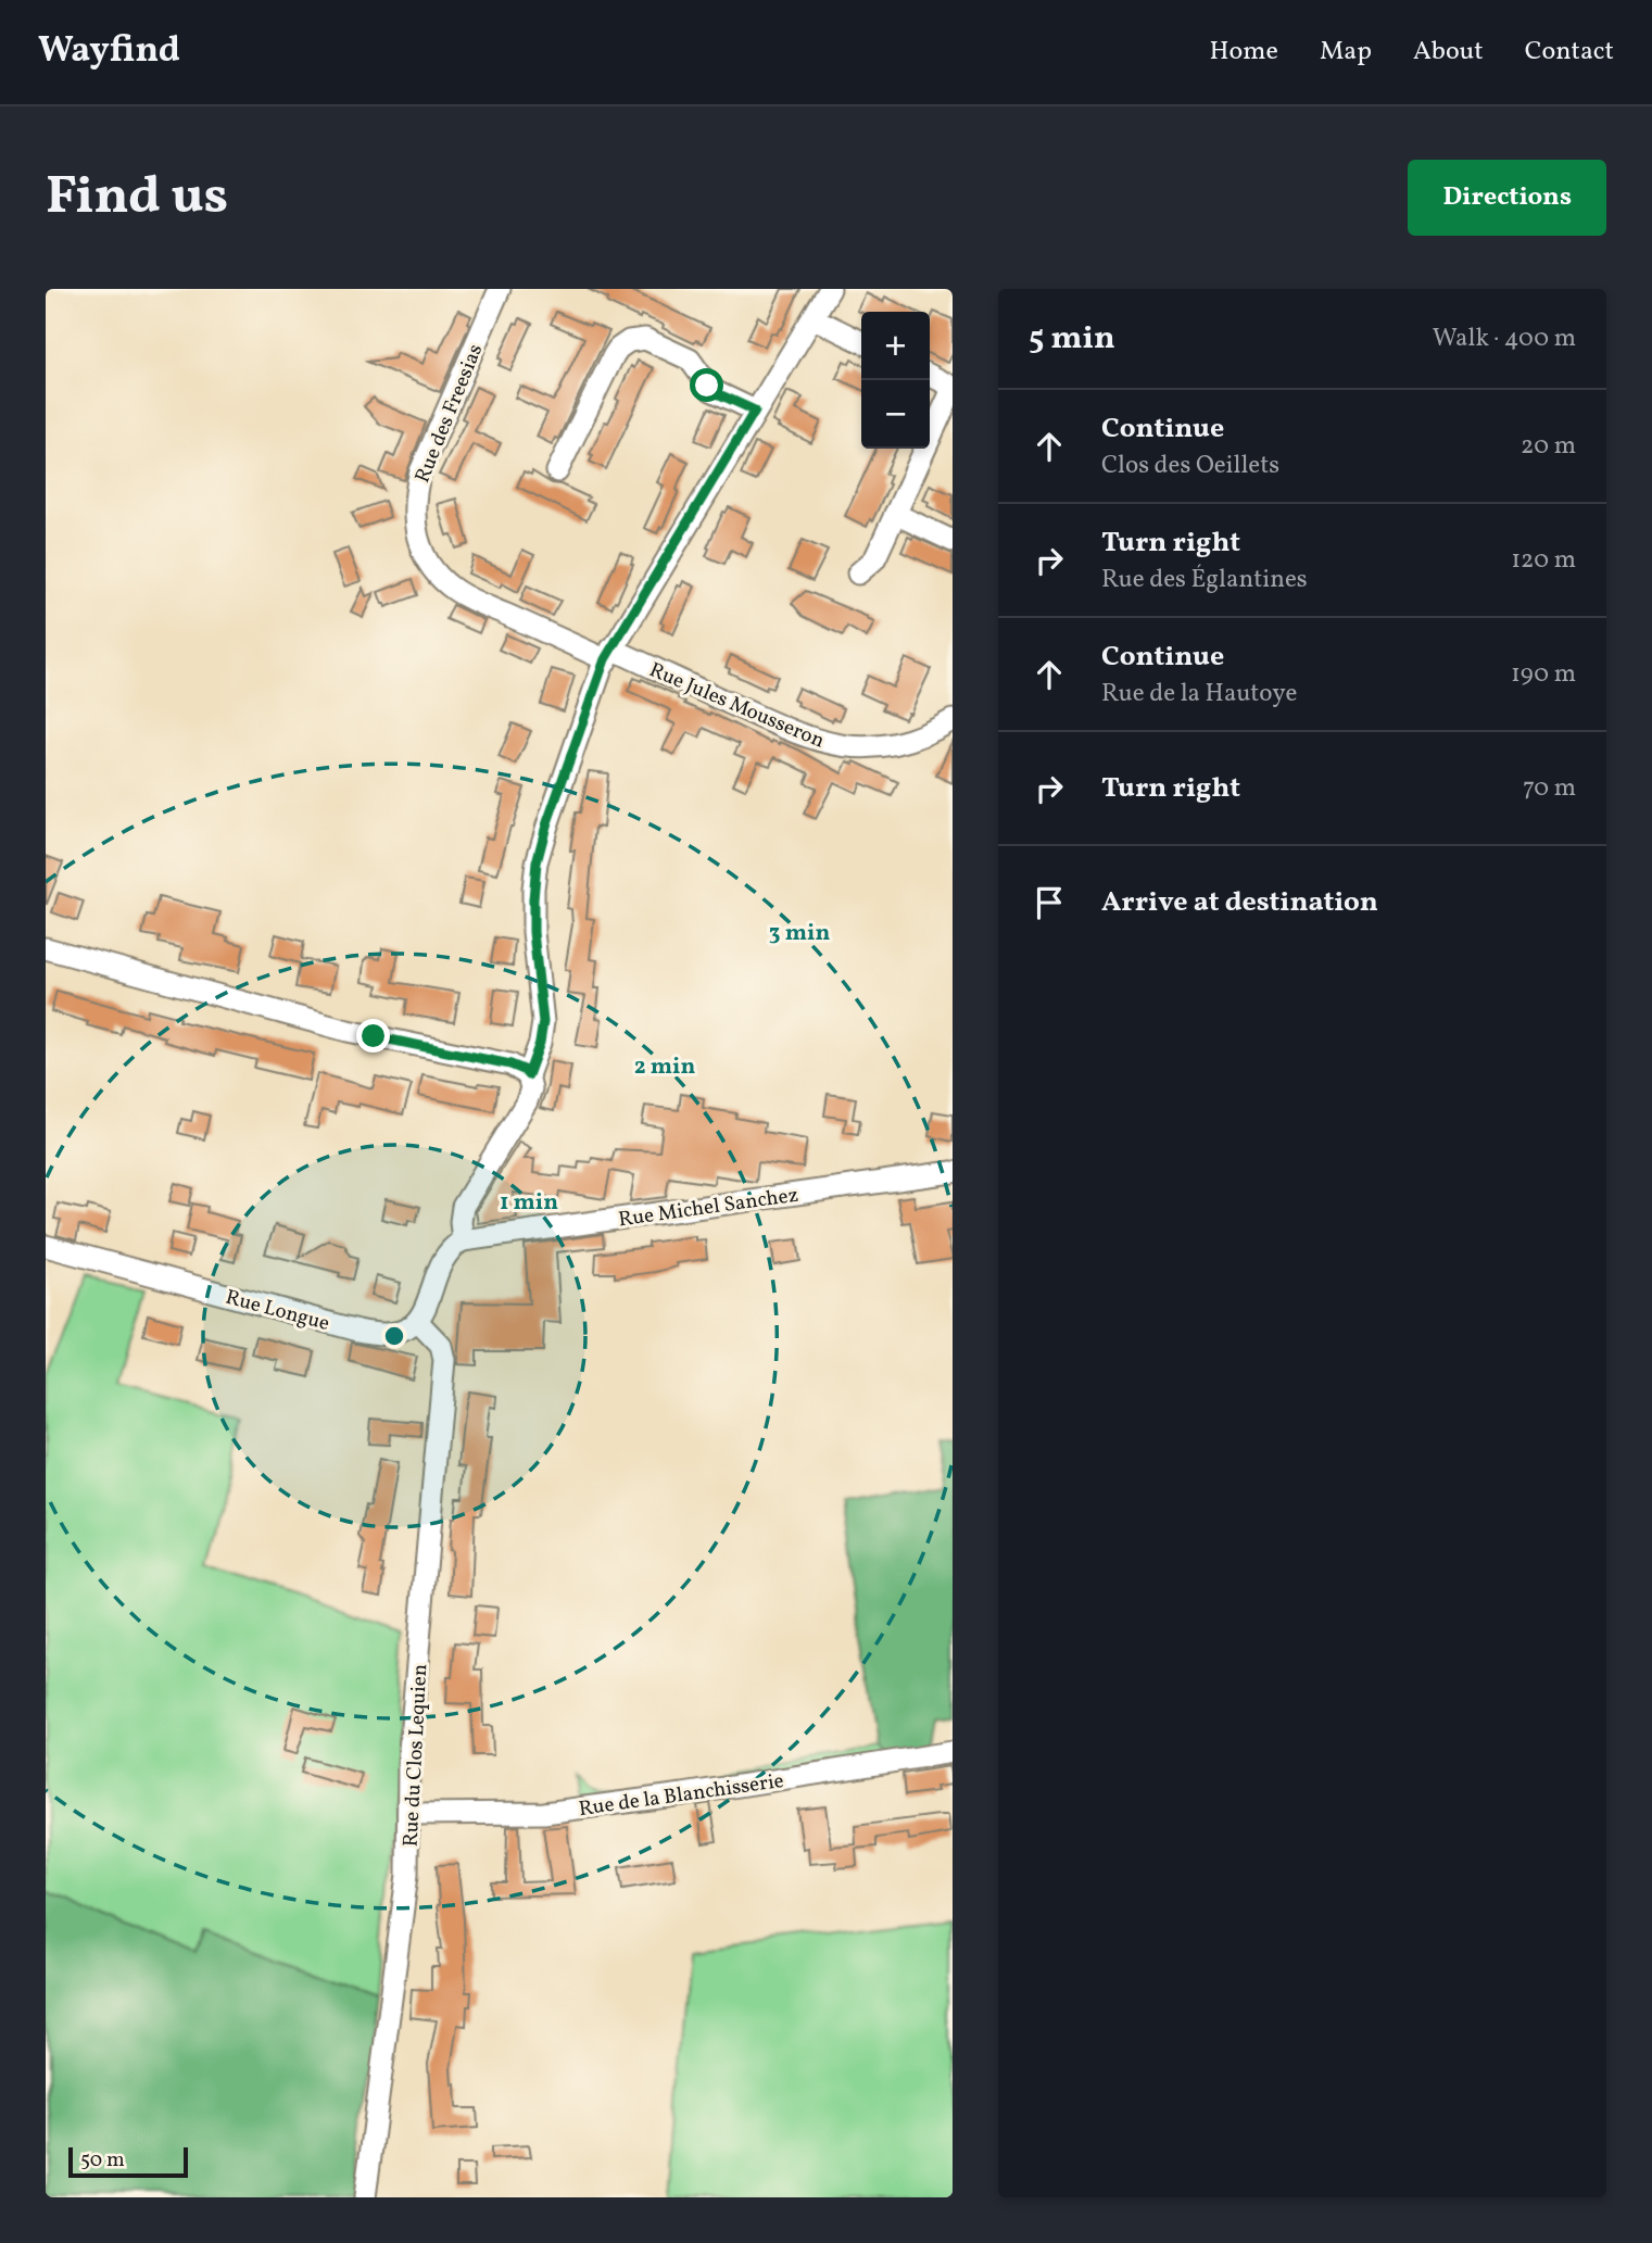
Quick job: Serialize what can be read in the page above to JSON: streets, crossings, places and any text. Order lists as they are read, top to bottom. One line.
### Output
{"streets":{"street":["Rue des Freesias","Rue Jules Mousseron","Rue Michel Sanchez","Rue Longue","Rue du Clos Lequien","Rue de la Blanchisserie"]},"crossings":[["Rue des Freesias","Rue Jules Mousseron"],["Rue Longue","Rue du Clos Lequien"],["Rue du Clos Lequien","Rue de la Blanchisserie"]],"scale_bar":"50 m","page":{"header":"Wayfind","nav":["Home","Map","About","Contact"],"buttons":"Directions","title":"Find us","heading":["5 min","Walk · 400 m"],"map_buttons":["+","−"],"list":[["Continue","Clos des Oeillets","20 m"],["Turn right","Rue des Églantines","120 m"],["Continue","Rue de la Hautoye","190 m"],["Turn right","70 m"],"Arrive at destination"],"scale":"50 m"},"rings":["3 min","2 min","1 min"]}
